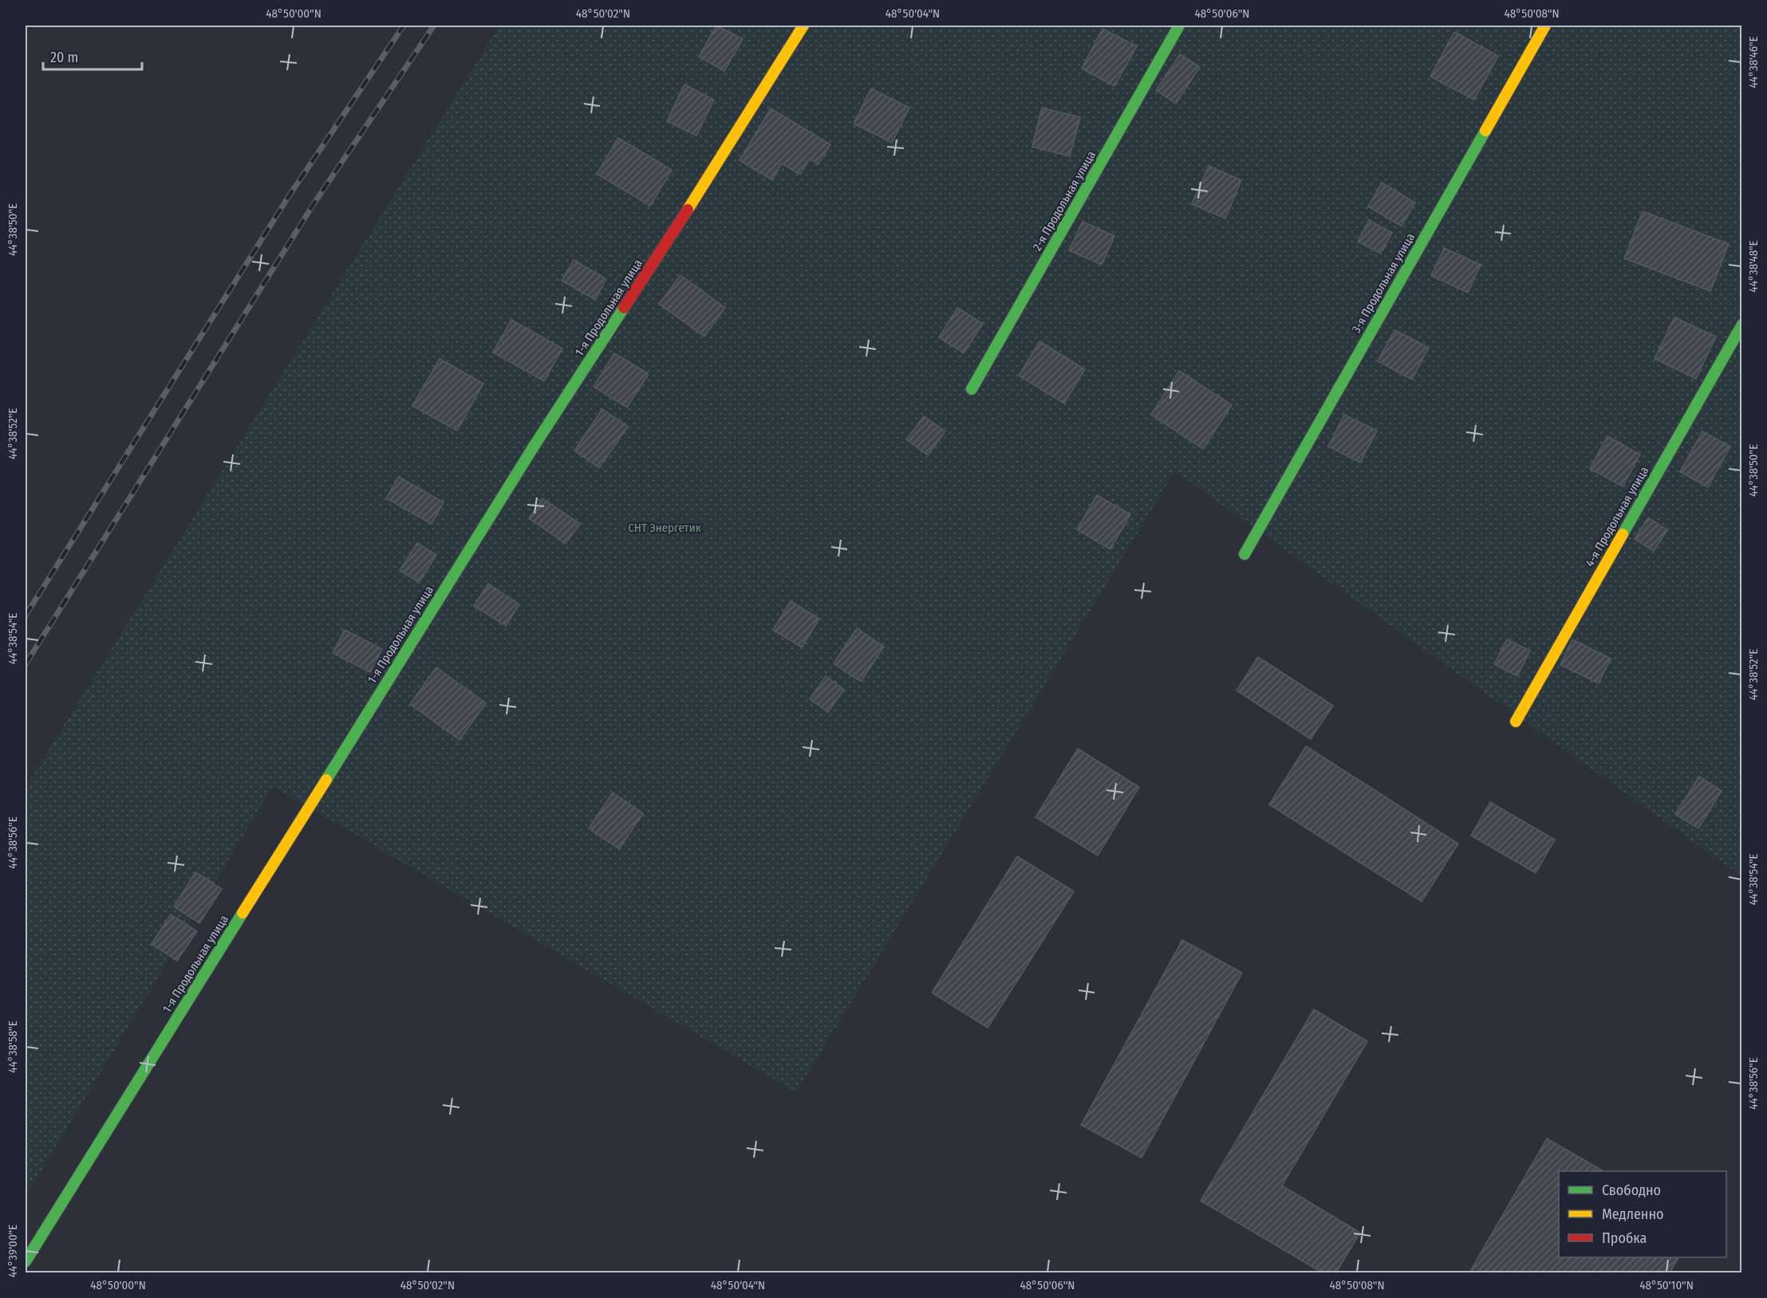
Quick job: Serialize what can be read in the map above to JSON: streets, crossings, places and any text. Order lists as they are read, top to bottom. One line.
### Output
{"streets":{"street":["2-я Продольная улица","3-я Продольная улица","1-я Продольная улица","4-я Продольная улица"]},"parks":["СНТ Энергетик"],"legend":["Свободно","Медленно","Пробка"],"scale_bar":"20 m","coordinates":["48°50'00\"N","48°50'02\"N","48°50'04\"N","48°50'06\"N","48°50'08\"N","44°38'46\"E","44°38'50\"E","44°38'48\"E","44°38'52\"E","44°38'54\"E","44°38'56\"E","44°38'58\"E","44°39'00\"E","48°50'10\"N"]}
